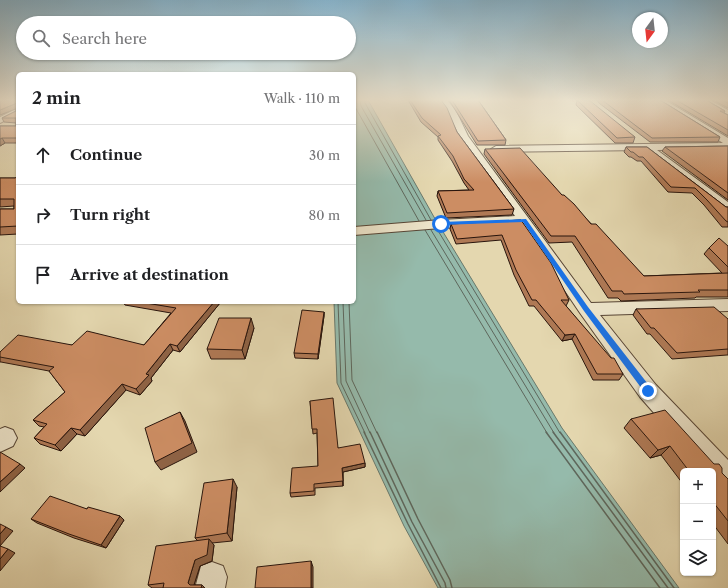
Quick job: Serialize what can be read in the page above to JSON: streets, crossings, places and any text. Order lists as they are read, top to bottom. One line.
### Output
{"north":"bottom","page":{"search":"Search here","heading":["2 min","Walk · 110 m"],"list":[["Continue","30 m"],["Turn right","80 m"],"Arrive at destination"],"map_buttons":["+","−"]}}
